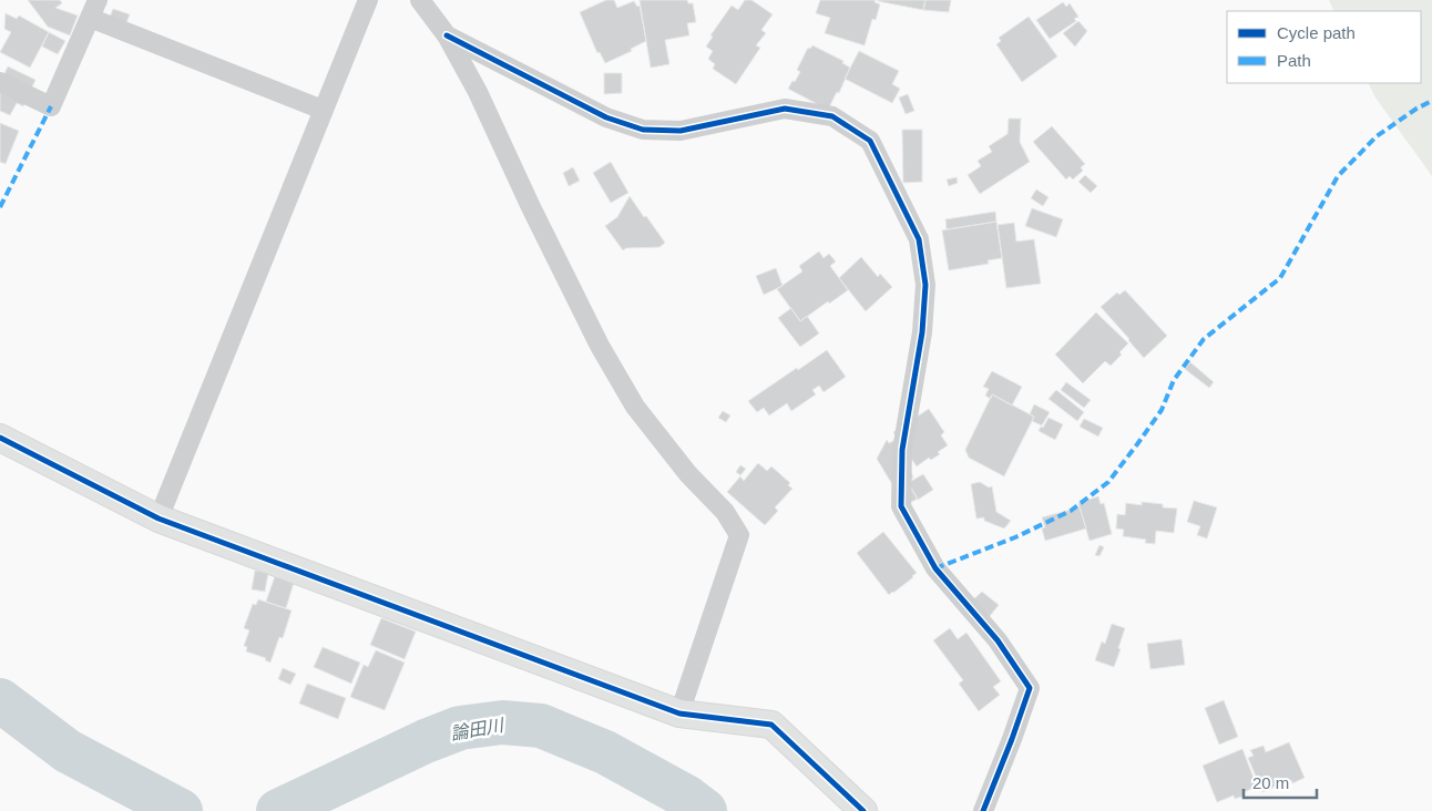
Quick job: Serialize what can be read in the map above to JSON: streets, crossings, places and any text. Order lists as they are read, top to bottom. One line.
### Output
{"water":["論田川"],"legend":["Cycle path","Path"],"scale_bar":"20 m"}
